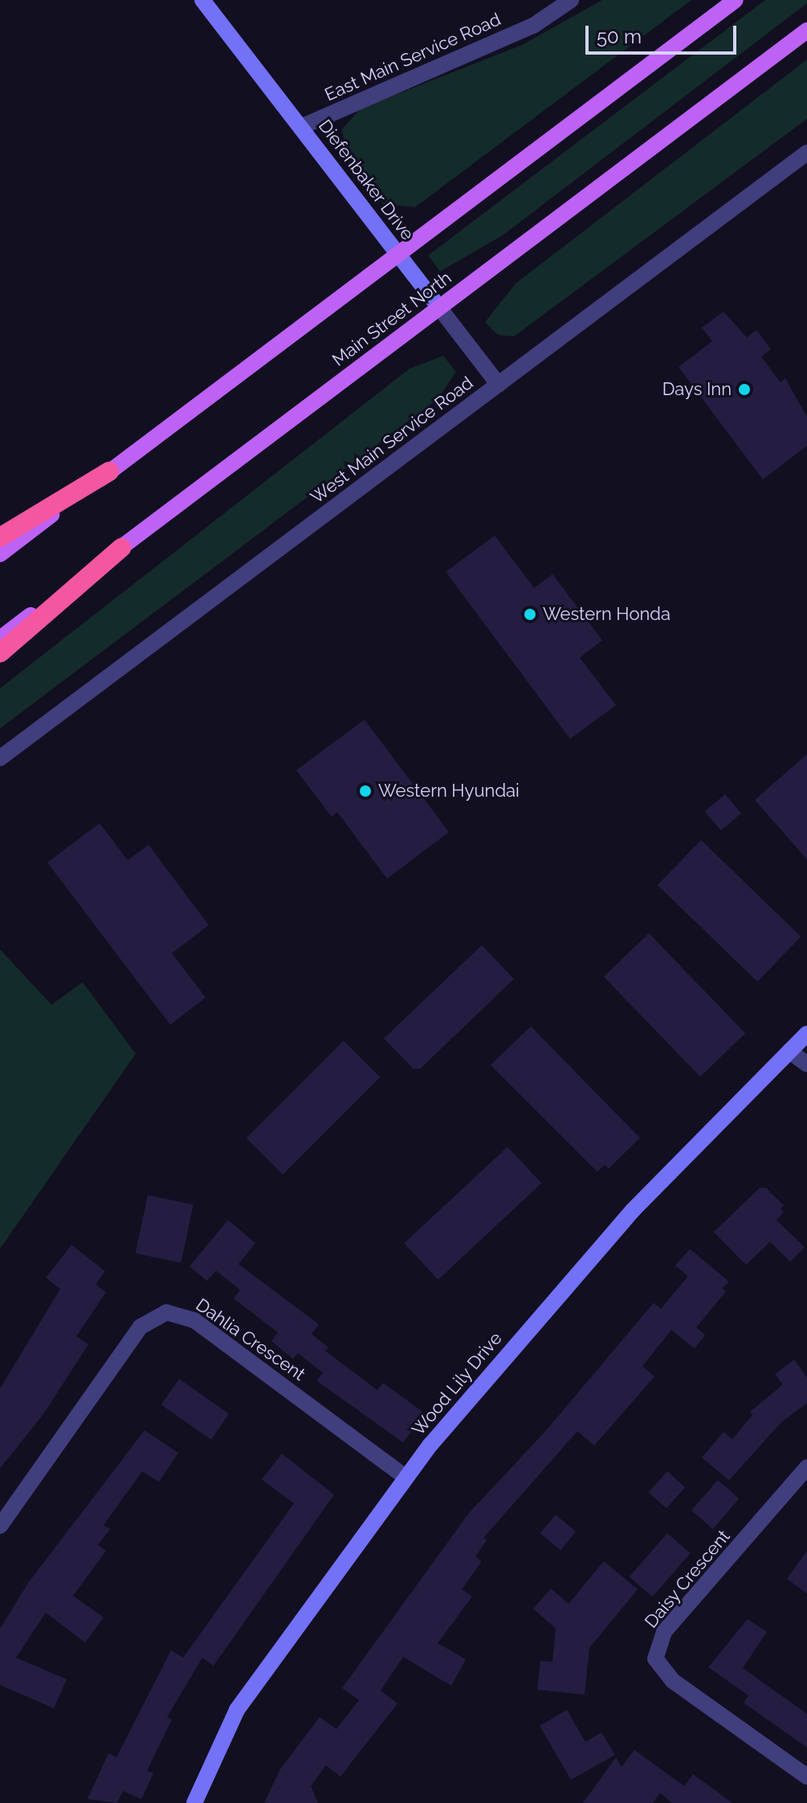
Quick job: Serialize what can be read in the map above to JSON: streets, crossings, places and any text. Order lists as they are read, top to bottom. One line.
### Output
{"streets":{"main road":["Main Street North"],"street":["East Main Service Road","Diefenbaker Drive","West Main Service Road","Dahlia Crescent","Wood Lily Drive","Daisy Crescent"]},"crossings":[["East Main Service Road","Diefenbaker Drive"],["Diefenbaker Drive","Main Street North"],["Diefenbaker Drive","West Main Service Road"],["Dahlia Crescent","Wood Lily Drive"]],"places":["Days Inn","Western Honda","Western Hyundai"],"scale_bar":"50 m"}
